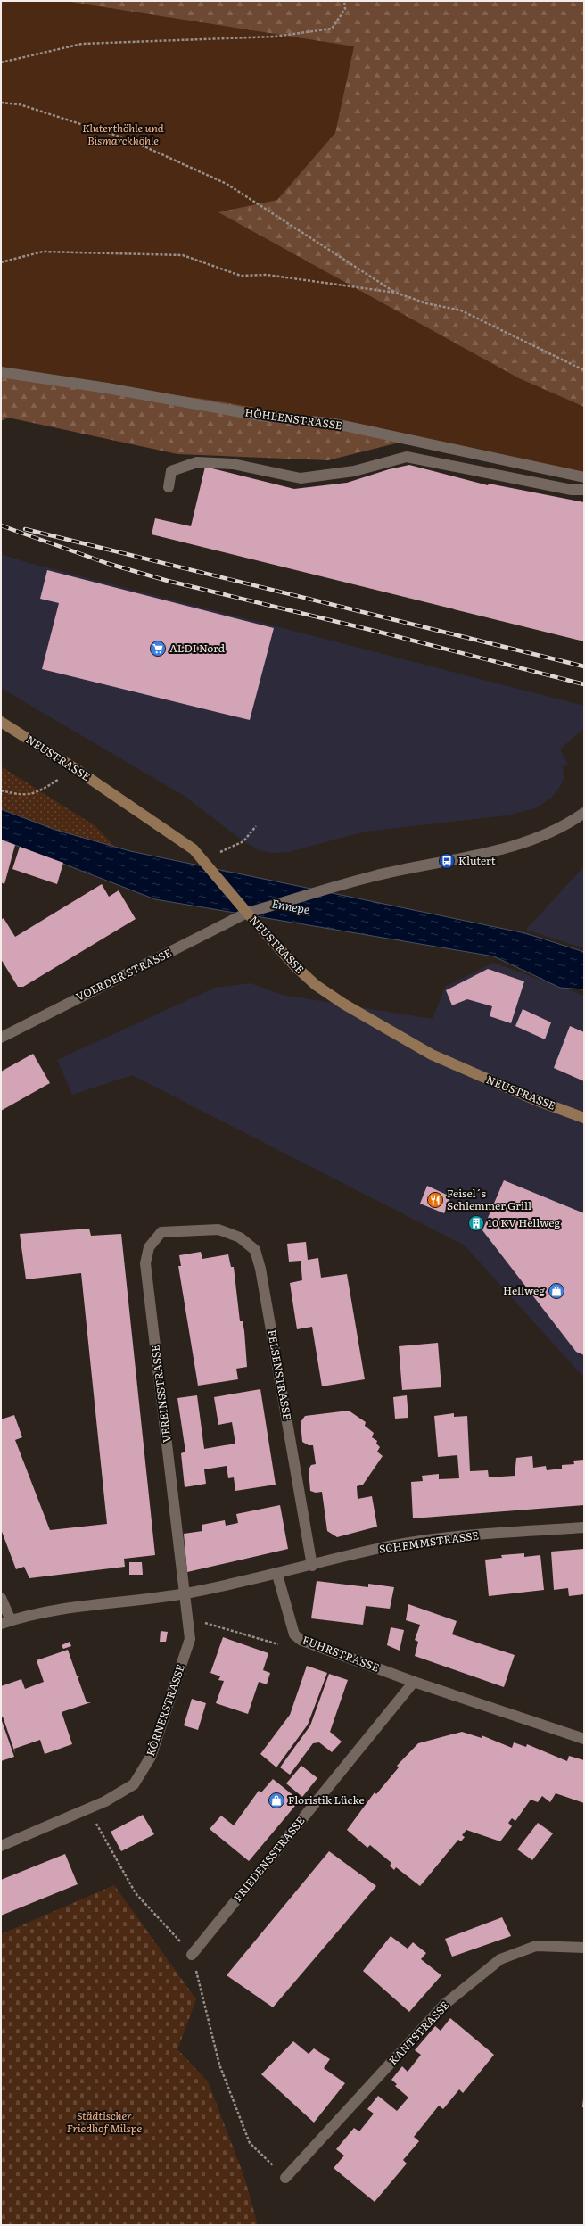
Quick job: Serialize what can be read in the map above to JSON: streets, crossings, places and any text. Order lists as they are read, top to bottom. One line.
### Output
{"streets":{"main road":["NEUSTRASSE"],"street":["HÖHLENSTRASSE","VOERDER STRASSE","FELSENSTRASSE","VEREINSSTRASSE","SCHEMMSTRASSE","FUHRSTRASSE","KÖRNERSTRASSE","FRIEDENSSTRASSE","KANTSTRASSE"]},"crossings":[["NEUSTRASSE","VOERDER STRASSE"],["FELSENSTRASSE","VEREINSSTRASSE"],["FELSENSTRASSE","SCHEMMSTRASSE"],["VEREINSSTRASSE","KÖRNERSTRASSE"],["SCHEMMSTRASSE","FUHRSTRASSE"],["FUHRSTRASSE","FRIEDENSSTRASSE"]],"water":["Ennepe"],"parks":["Kluterthöhle und Bismarckhöhle","Städtischer Friedhof Milspe"],"places":{"supermarket":["ALDI Nord"],"bus stop":["Klutert"],"restaurant":["Feisel´s Schlemmer Grill"],"building":["10 KV Hellweg"],"shop":["Hellweg","Floristik Lücke"]}}
